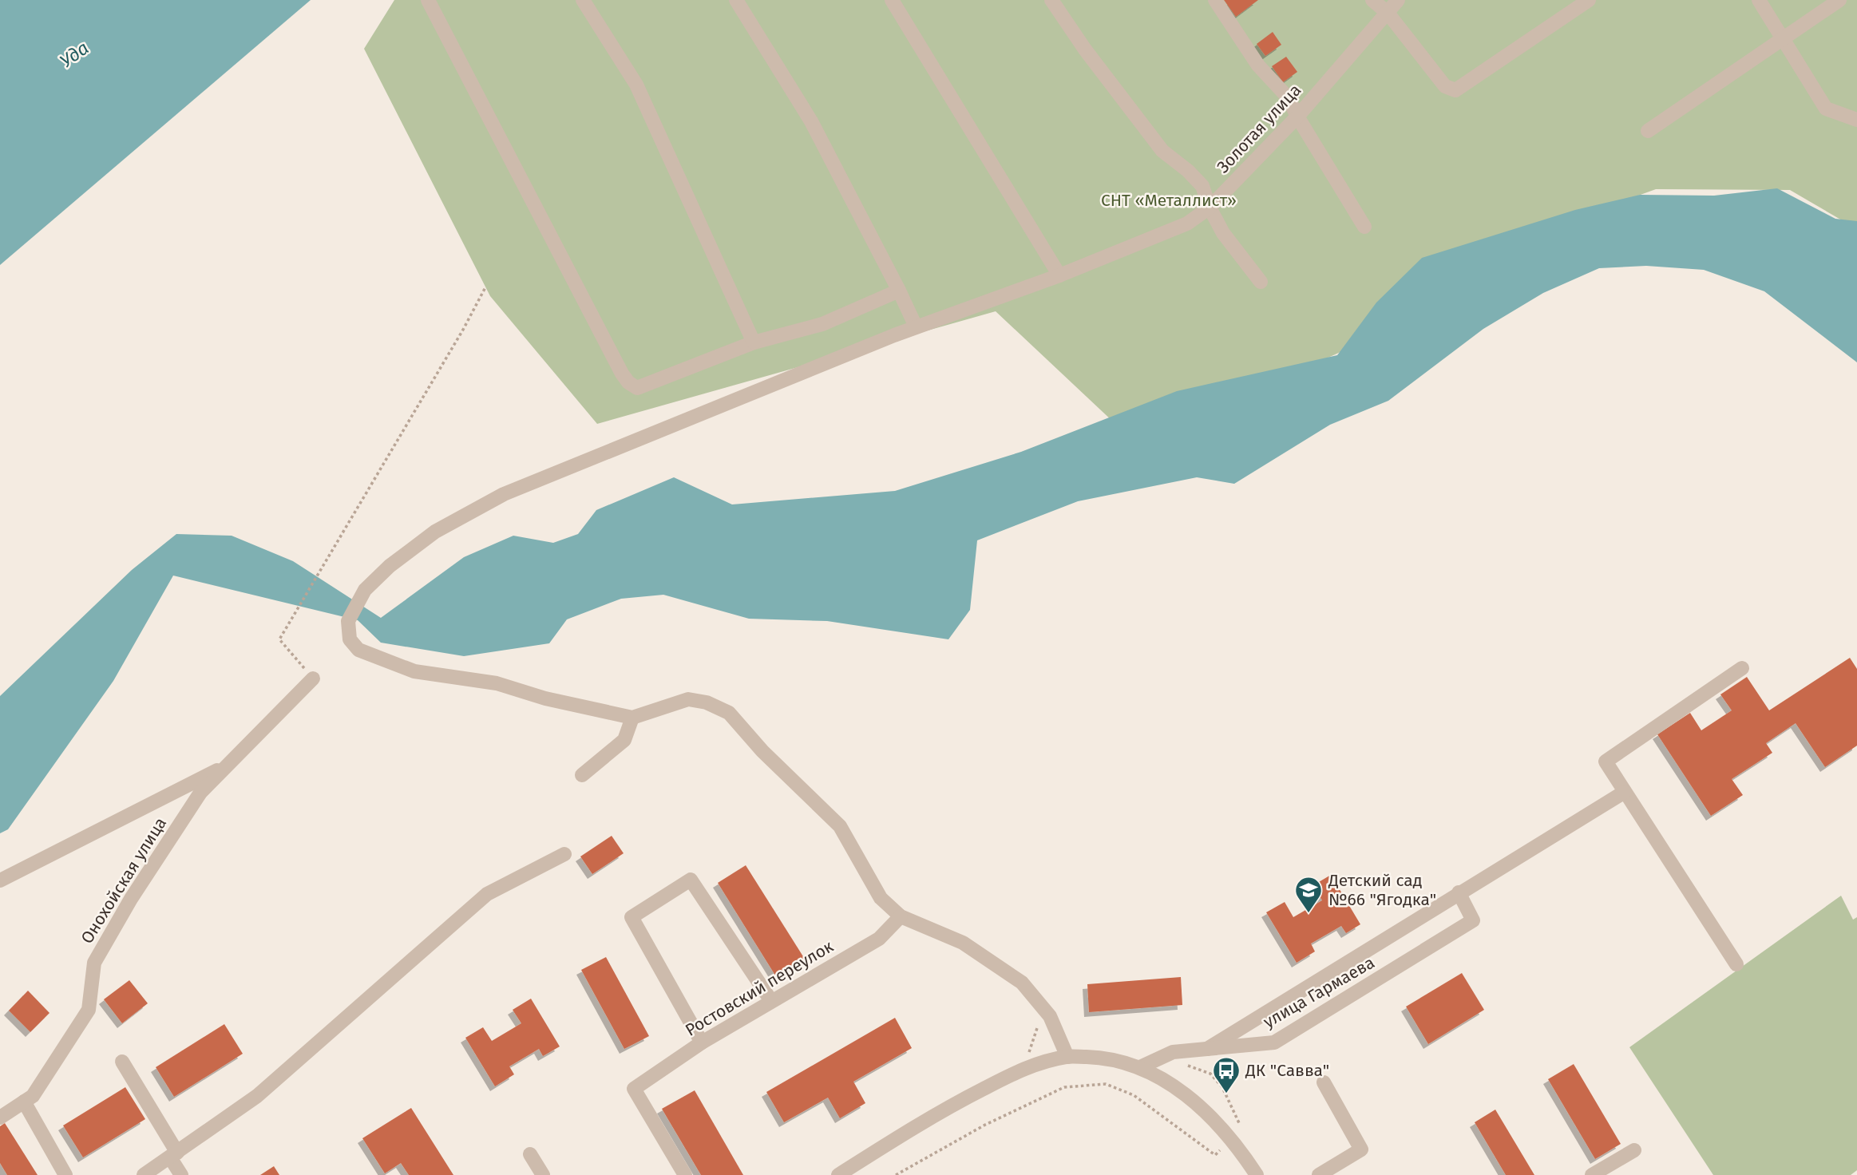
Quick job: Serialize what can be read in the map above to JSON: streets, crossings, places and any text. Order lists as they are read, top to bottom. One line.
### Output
{"streets":{"street":["Золотая улица","Онохойская улица","Ростовский переулок","улица Гармаева"]},"water":["Уда"],"parks":["СНТ «Металлист»"],"places":{"school or university":["Детский сад №66 \"Ягодка\""],"bus stop":["ДК \"Савва\""]}}
